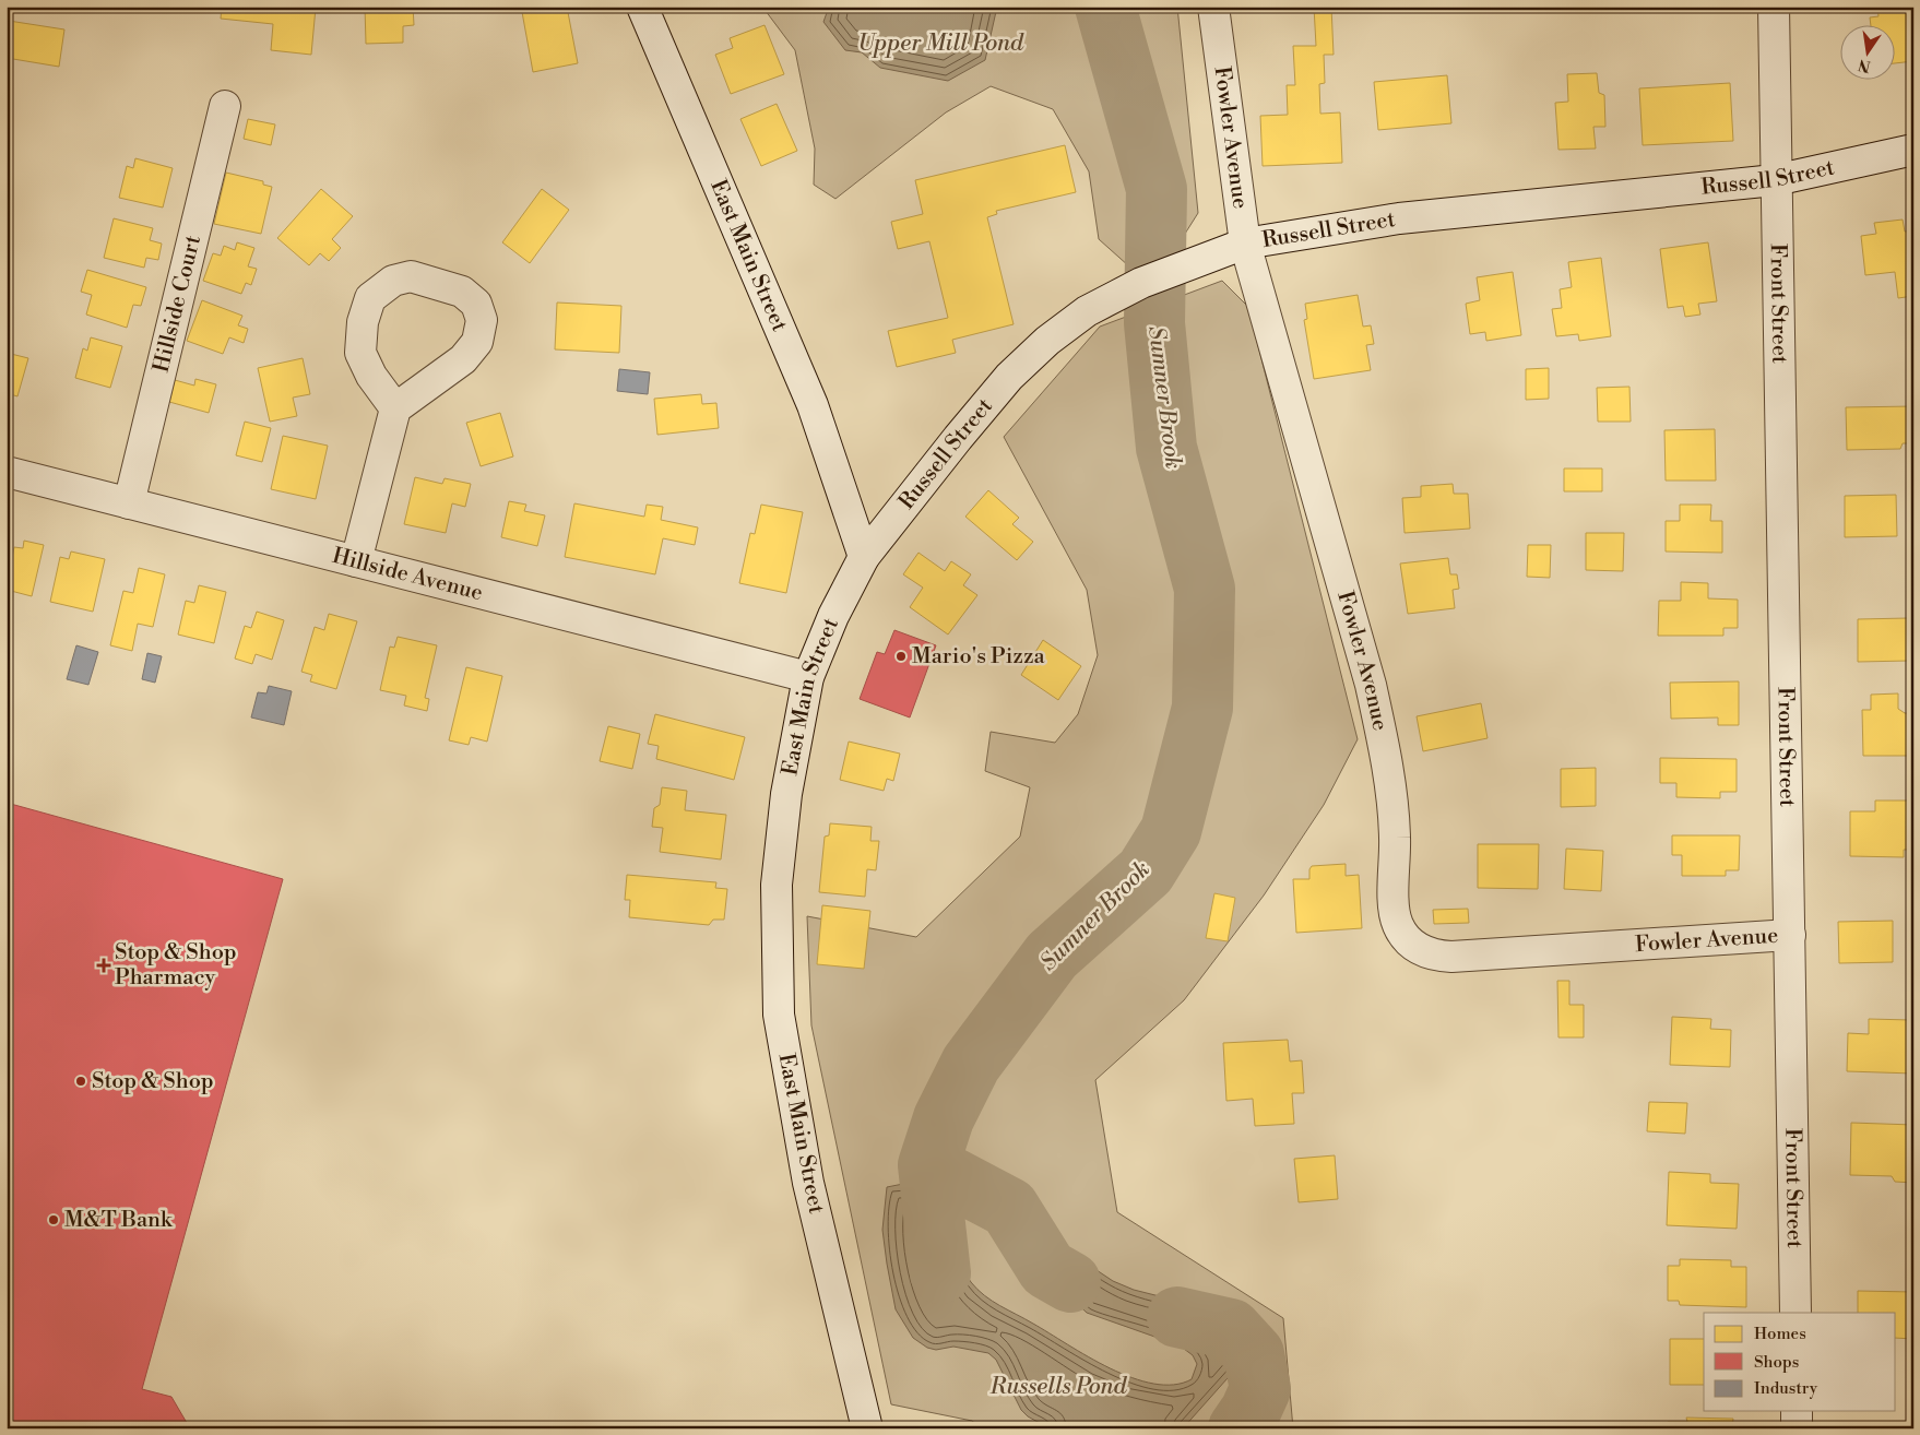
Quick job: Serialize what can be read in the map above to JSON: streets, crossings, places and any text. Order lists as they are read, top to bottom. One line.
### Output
{"streets":{"street":["Fowler Avenue","Russell Street","East Main Street","Hillside Court","Front Street","Hillside Avenue"]},"crossings":[["Fowler Avenue","Russell Street"],["Fowler Avenue","Front Street"],["Russell Street","East Main Street"],["Russell Street","Front Street"],["East Main Street","Hillside Avenue"],["Hillside Court","Hillside Avenue"]],"water":["Upper Mill Pond","Sumner Brook","Russells Pond"],"places":{"other":["Mario's Pizza","Stop & Shop","M&T Bank"],"health":["Stop & Shop Pharmacy"]},"legend":["Homes","Shops","Industry"],"north":"bottom"}
